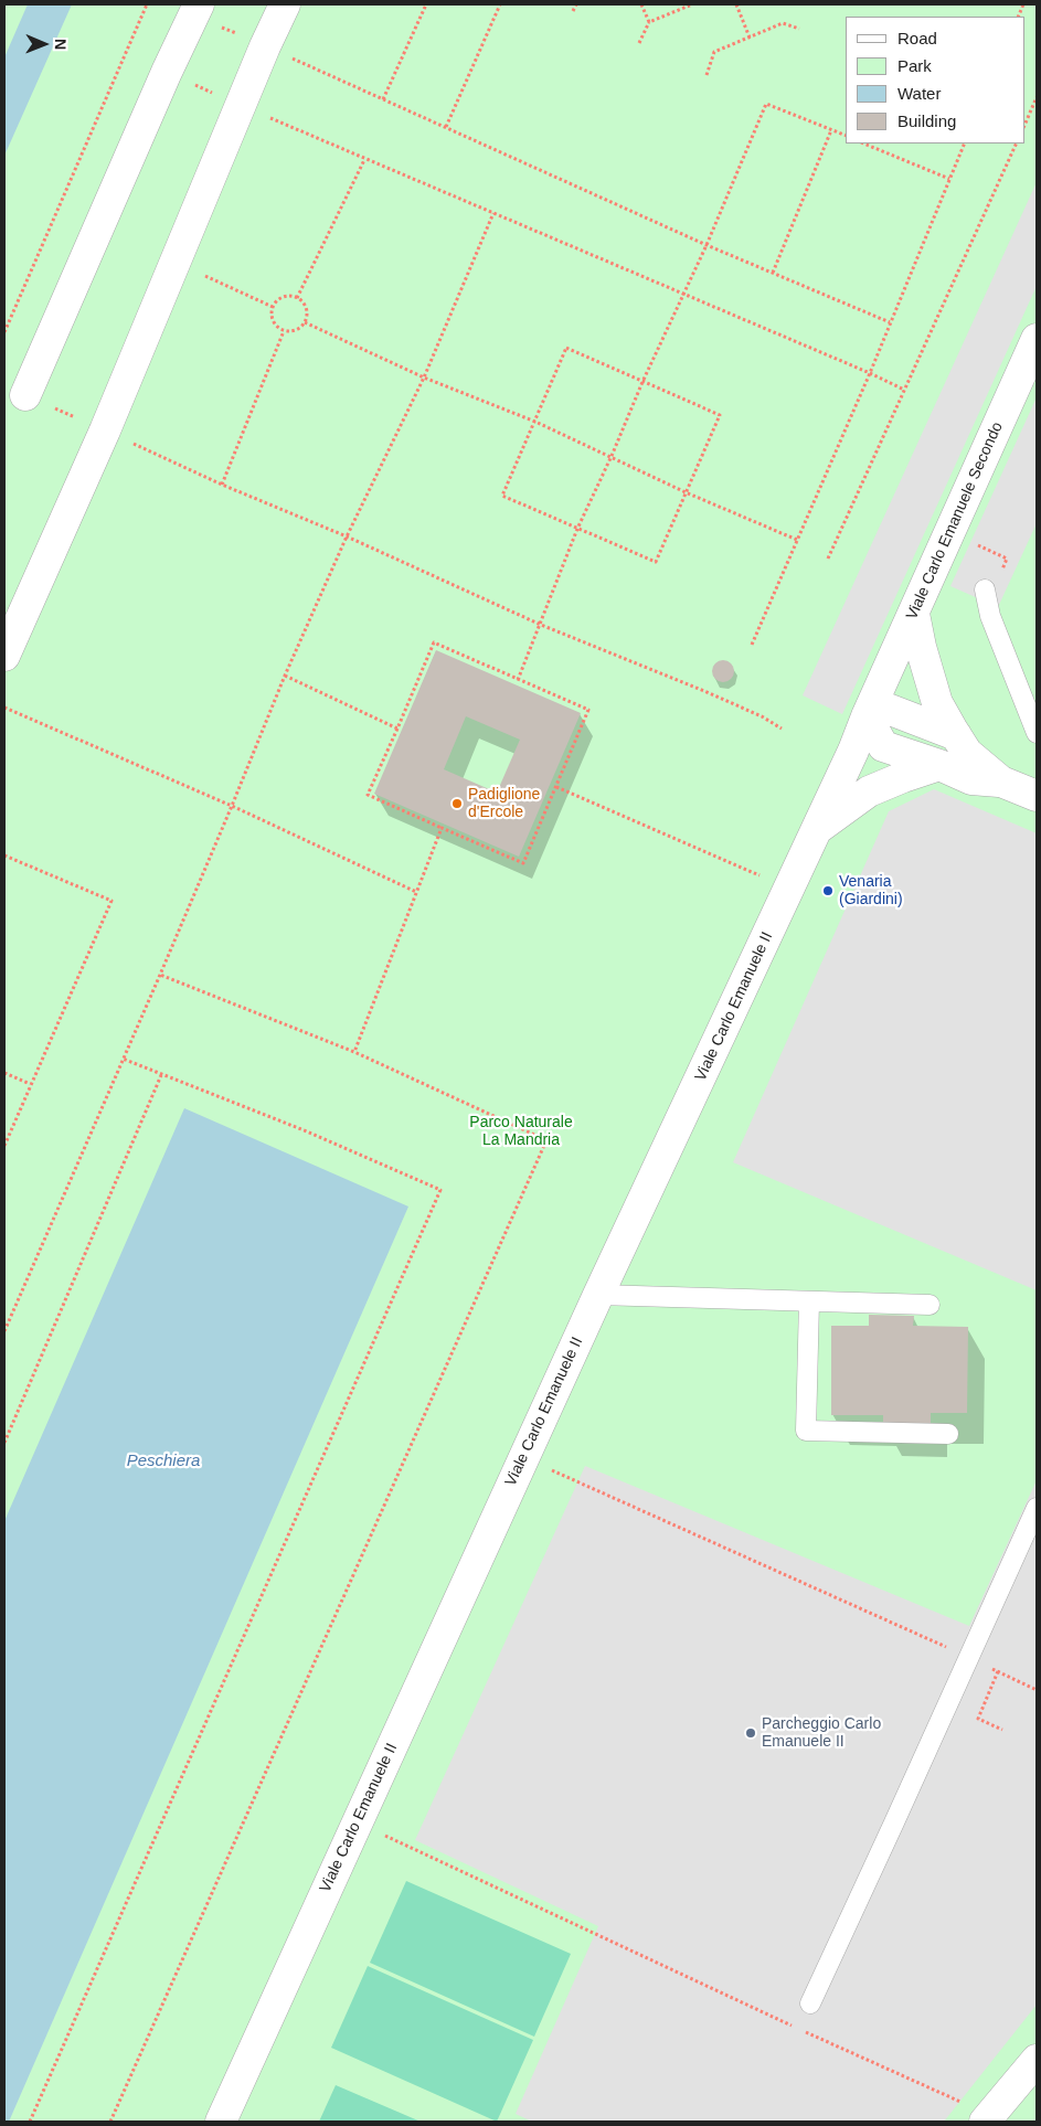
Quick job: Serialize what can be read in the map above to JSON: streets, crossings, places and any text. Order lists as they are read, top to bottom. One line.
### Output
{"streets":{"street":["Viale Carlo Emanuele Secondo","Viale Carlo Emanuele II"]},"crossings":[["Viale Carlo Emanuele Secondo","Viale Carlo Emanuele II"]],"water":["Peschiera"],"parks":["Parco Naturale La Mandria"],"places":["Padiglione d'Ercole","Venaria (Giardini)","Parcheggio Carlo Emanuele II"],"legend":["Road","Park","Water","Building"],"north":"right"}
